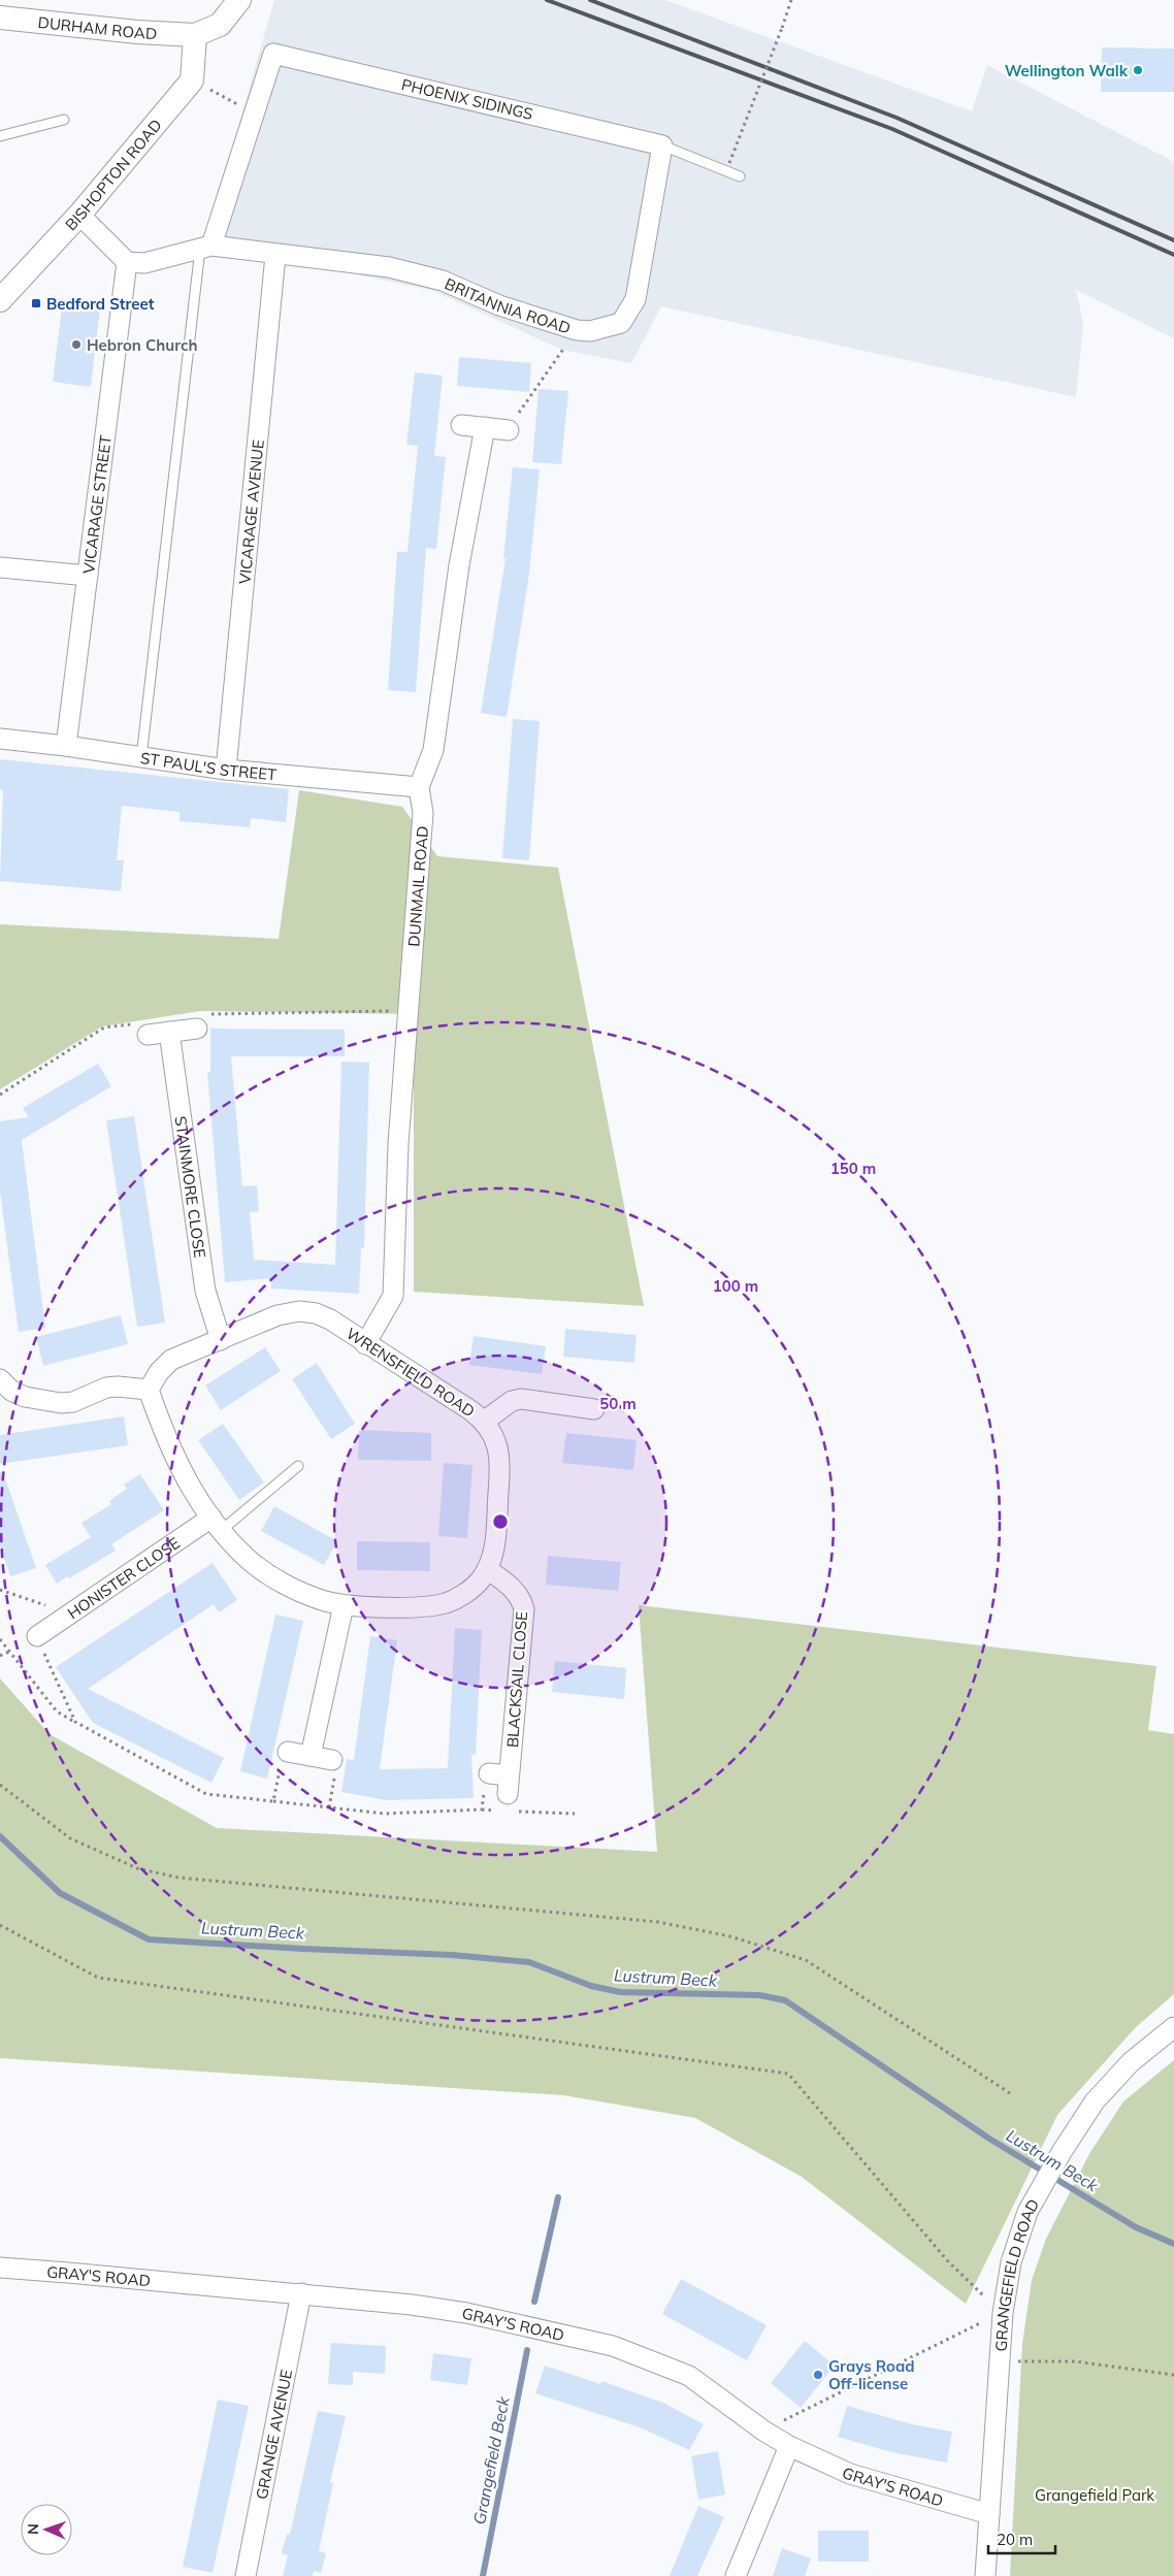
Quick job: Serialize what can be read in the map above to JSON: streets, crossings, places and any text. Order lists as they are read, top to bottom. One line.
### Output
{"streets":{"street":["DURHAM ROAD","PHOENIX SIDINGS","BISHOPTON ROAD","BRITANNIA ROAD","VICARAGE STREET","VICARAGE AVENUE","ST PAUL'S STREET","DUNMAIL ROAD","STAINMORE CLOSE","WRENSFIELD ROAD","HONISTER CLOSE","BLACKSAIL CLOSE","GRAY'S ROAD","GRANGEFIELD ROAD","GRANGE AVENUE"]},"crossings":[["DURHAM ROAD","BISHOPTON ROAD"],["PHOENIX SIDINGS","BRITANNIA ROAD"],["BRITANNIA ROAD","VICARAGE STREET"],["BRITANNIA ROAD","VICARAGE AVENUE"],["VICARAGE STREET","ST PAUL'S STREET"],["VICARAGE AVENUE","ST PAUL'S STREET"],["ST PAUL'S STREET","DUNMAIL ROAD"],["DUNMAIL ROAD","WRENSFIELD ROAD"],["STAINMORE CLOSE","WRENSFIELD ROAD"],["WRENSFIELD ROAD","HONISTER CLOSE"],["WRENSFIELD ROAD","BLACKSAIL CLOSE"],["GRAY'S ROAD","GRANGEFIELD ROAD"],["GRAY'S ROAD","GRANGE AVENUE"]],"water":["Lustrum Beck","Grangefield Beck"],"parks":["Grangefield Park"],"places":{"other":["Wellington Walk","Hebron Church","Grays Road Off-license"],"transit":["Bedford Street"]},"scale_bar":"20 m","north":"left","rings":["150 m","100 m","50 m"]}
